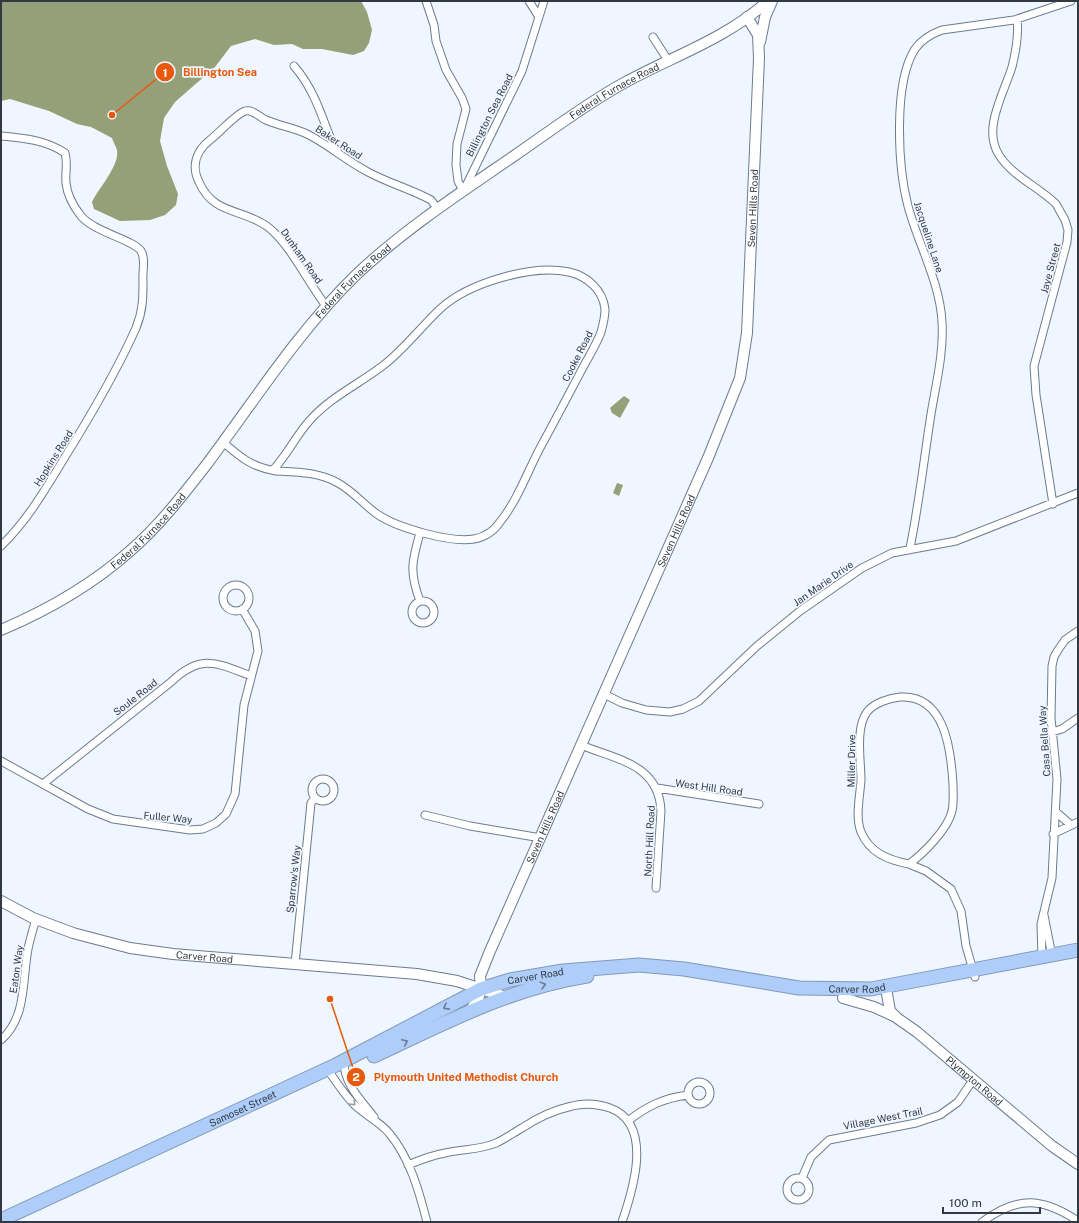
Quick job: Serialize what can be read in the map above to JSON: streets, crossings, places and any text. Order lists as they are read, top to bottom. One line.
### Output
{"streets":{"highway":["Carver Road","Samoset Street"],"street":["Federal Furnace Road","Billington Sea Road","Baker Road","Seven Hills Road","Jacqueline Lane","Dunham Road","Jaye Street","Cooke Road","Hopkins Road","Jan Marie Drive","Soule Road","Casa Bella Way","Miller Drive","West Hill Road","Fuller Way","North Hill Road","Sparrow's Way","Eaton Way","Plympton Road","Village West Trail"]},"crossings":[["Federal Furnace Road","Billington Sea Road"],["Federal Furnace Road","Baker Road"],["Federal Furnace Road","Dunham Road"],["Federal Furnace Road","Cooke Road"],["Baker Road","Dunham Road"],["Seven Hills Road","Jan Marie Drive"],["Seven Hills Road","North Hill Road"],["Seven Hills Road","Carver Road"],["Seven Hills Road","Samoset Street"],["Jacqueline Lane","Jaye Street"],["Jacqueline Lane","Jan Marie Drive"],["Jaye Street","Jan Marie Drive"],["Soule Road","Fuller Way"],["Casa Bella Way","Carver Road"],["Miller Drive","Carver Road"],["West Hill Road","North Hill Road"],["Sparrow's Way","Carver Road"],["Carver Road","Eaton Way"],["Carver Road","Plympton Road"],["Carver Road","Samoset Street"],["Plympton Road","Village West Trail"]],"places":["Billington Sea","Plymouth United Methodist Church"],"scale_bar":"100 m"}
